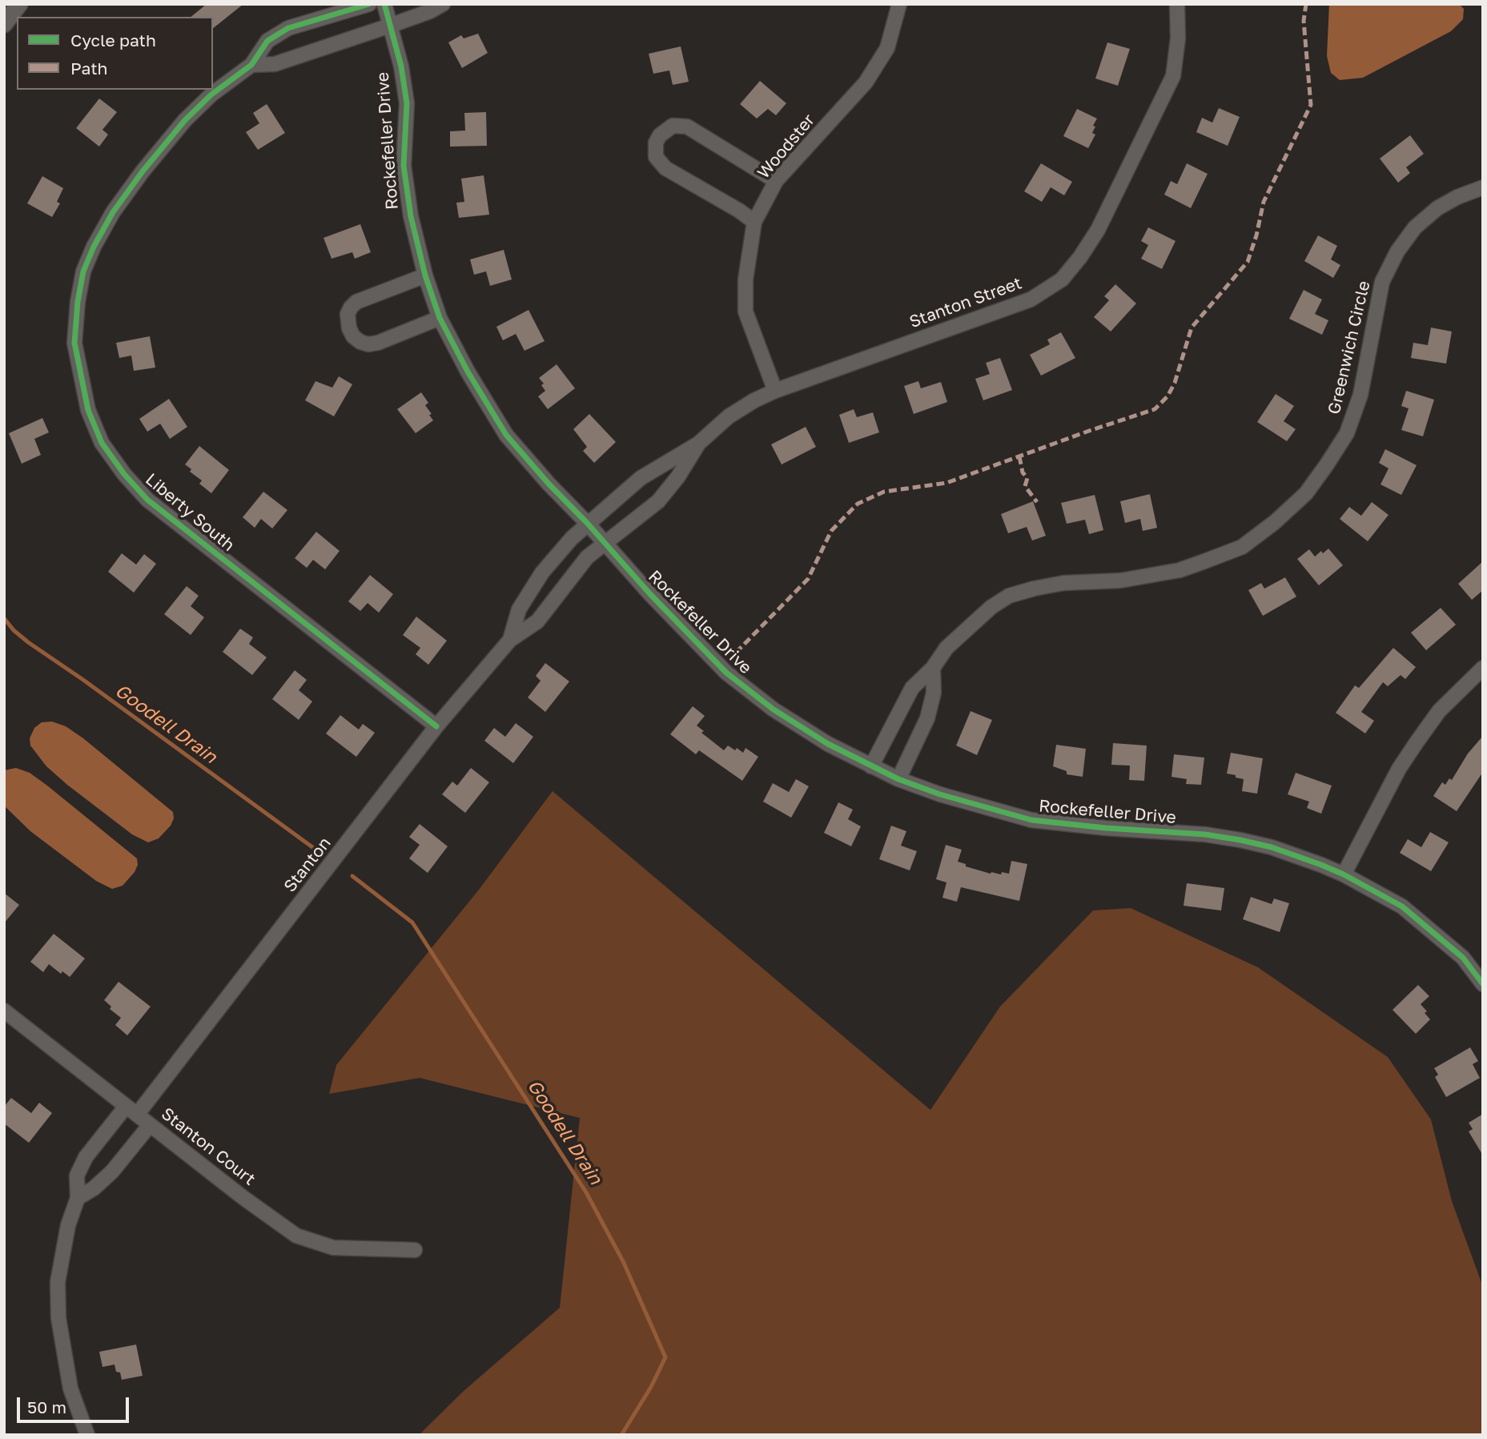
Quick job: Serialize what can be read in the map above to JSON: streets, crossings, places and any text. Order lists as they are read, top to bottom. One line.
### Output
{"streets":{"street":["Rockefeller Drive","Woodster","Stanton Street","Greenwich Circle","Liberty South","Stanton","Stanton Court"]},"crossings":[["Rockefeller Drive","Stanton Street"],["Rockefeller Drive","Greenwich Circle"],["Woodster","Stanton Street"],["Stanton Street","Stanton"],["Liberty South","Stanton"],["Stanton","Stanton Court"]],"water":["Goodell Drain"],"legend":["Cycle path","Path"],"scale_bar":"50 m"}
